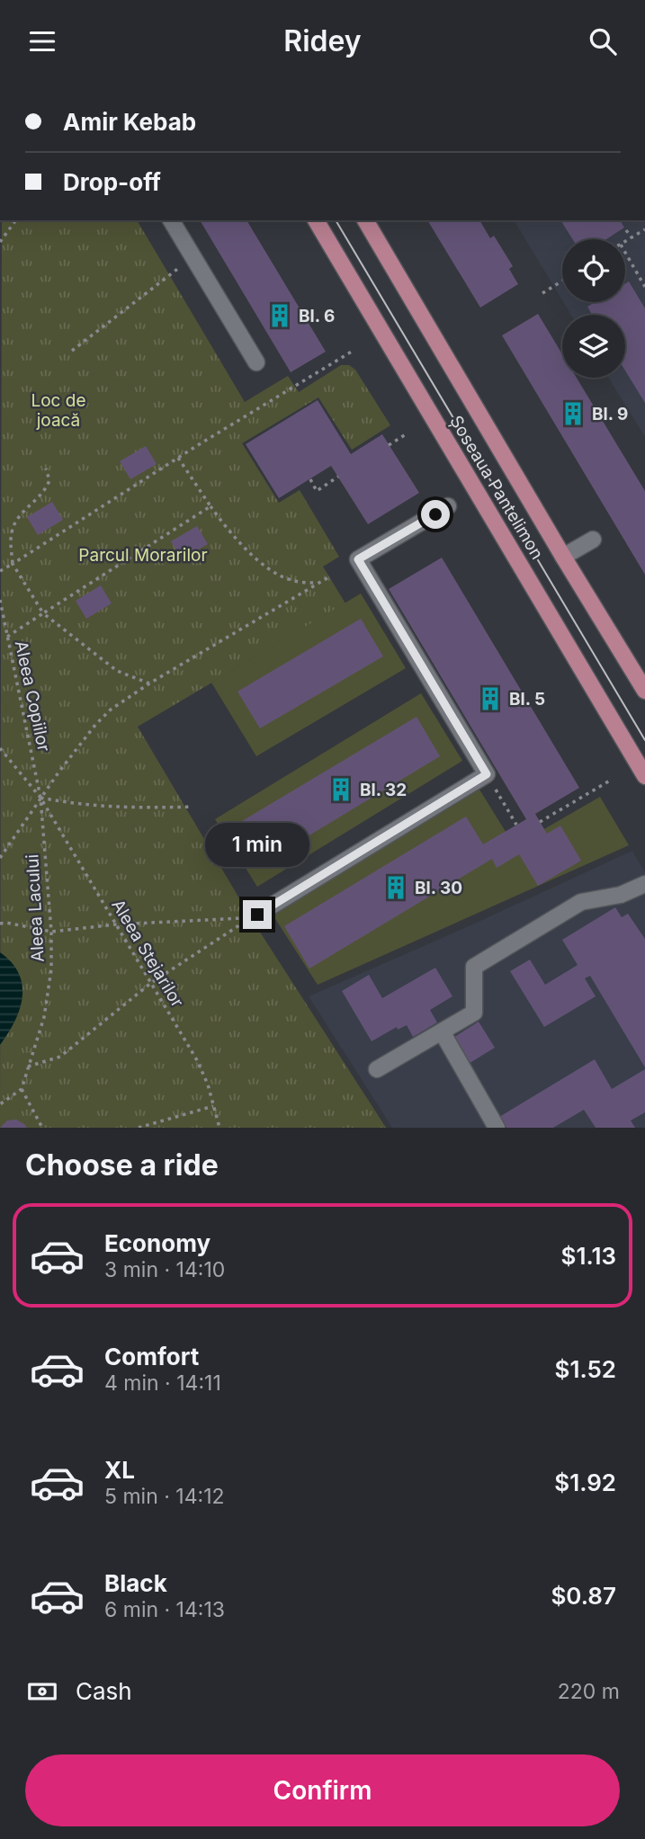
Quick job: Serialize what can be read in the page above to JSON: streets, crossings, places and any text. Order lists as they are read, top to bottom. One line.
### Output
{"streets":{"main road":["Șoseaua Pantelimon"],"path":["Aleea Copiilor","Aleea Lacului","Aleea Stejarilor"]},"crossings":[["Aleea Copiilor","Aleea Lacului"],["Aleea Copiilor","Aleea Stejarilor"],["Aleea Lacului","Aleea Stejarilor"]],"parks":["Loc de joacă","Parcul Morarilor"],"places":{"building":["Bl. 6","Bl. 9","Bl. 5","Bl. 32","Bl. 30"]},"page":{"header":"Ridey","banner":["Amir Kebab","Drop-off"],"bubble":"1 min","heading":"Choose a ride","list":[{"name":"Economy","note":"3 min · 14:10","value":"$1.13"},{"name":"Comfort","note":"4 min · 14:11","value":"$1.52"},{"name":"XL","note":"5 min · 14:12","value":"$1.92"},{"name":"Black","note":"6 min · 14:13","value":"$0.87"}],"pay":["Cash","220 m"],"buttons":"Confirm"}}
